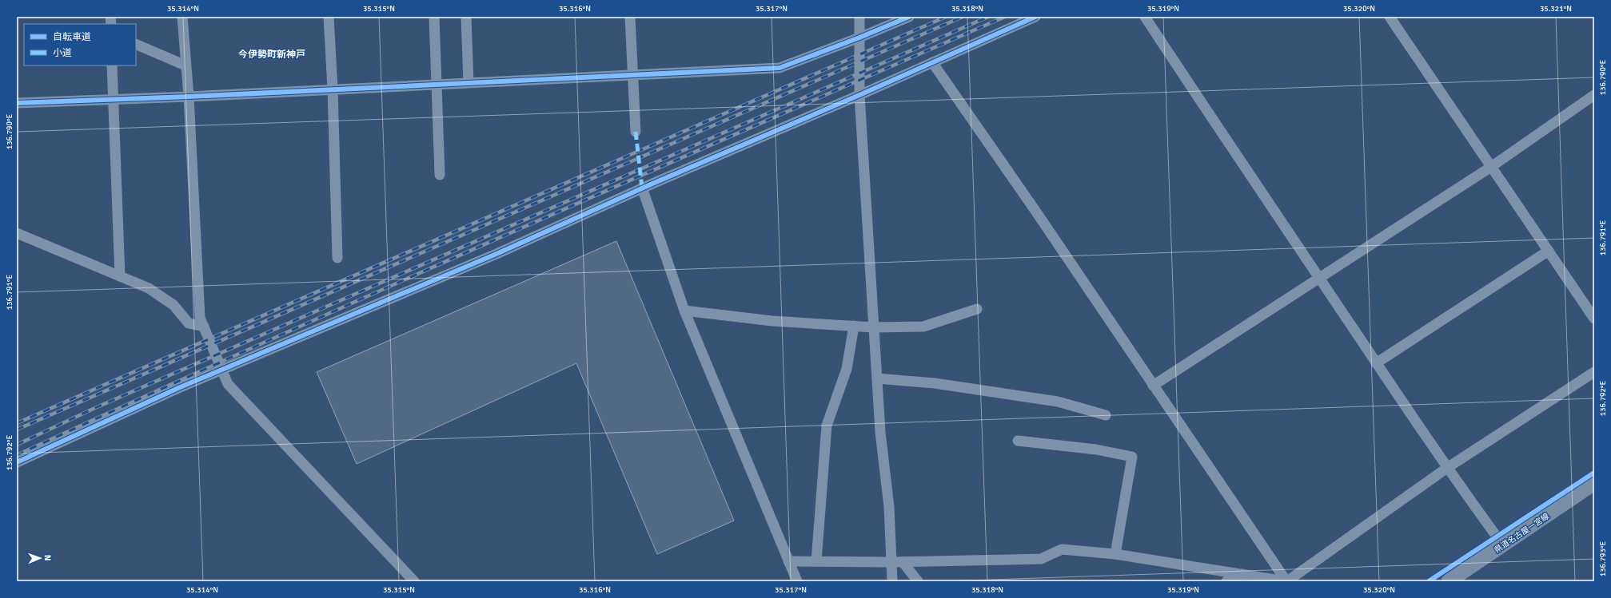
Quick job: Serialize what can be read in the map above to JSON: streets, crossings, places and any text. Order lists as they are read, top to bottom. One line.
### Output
{"streets":{"main road":["県道名古屋一宮線"]},"districts":["今伊勢町新神戸"],"legend":["自転車道","小道"],"north":"right","coordinates":["35.314°N","35.315°N","35.316°N","35.317°N","35.318°N","35.319°N","35.320°N","35.321°N","136.790°E","136.791°E","136.792°E","136.793°E"]}
